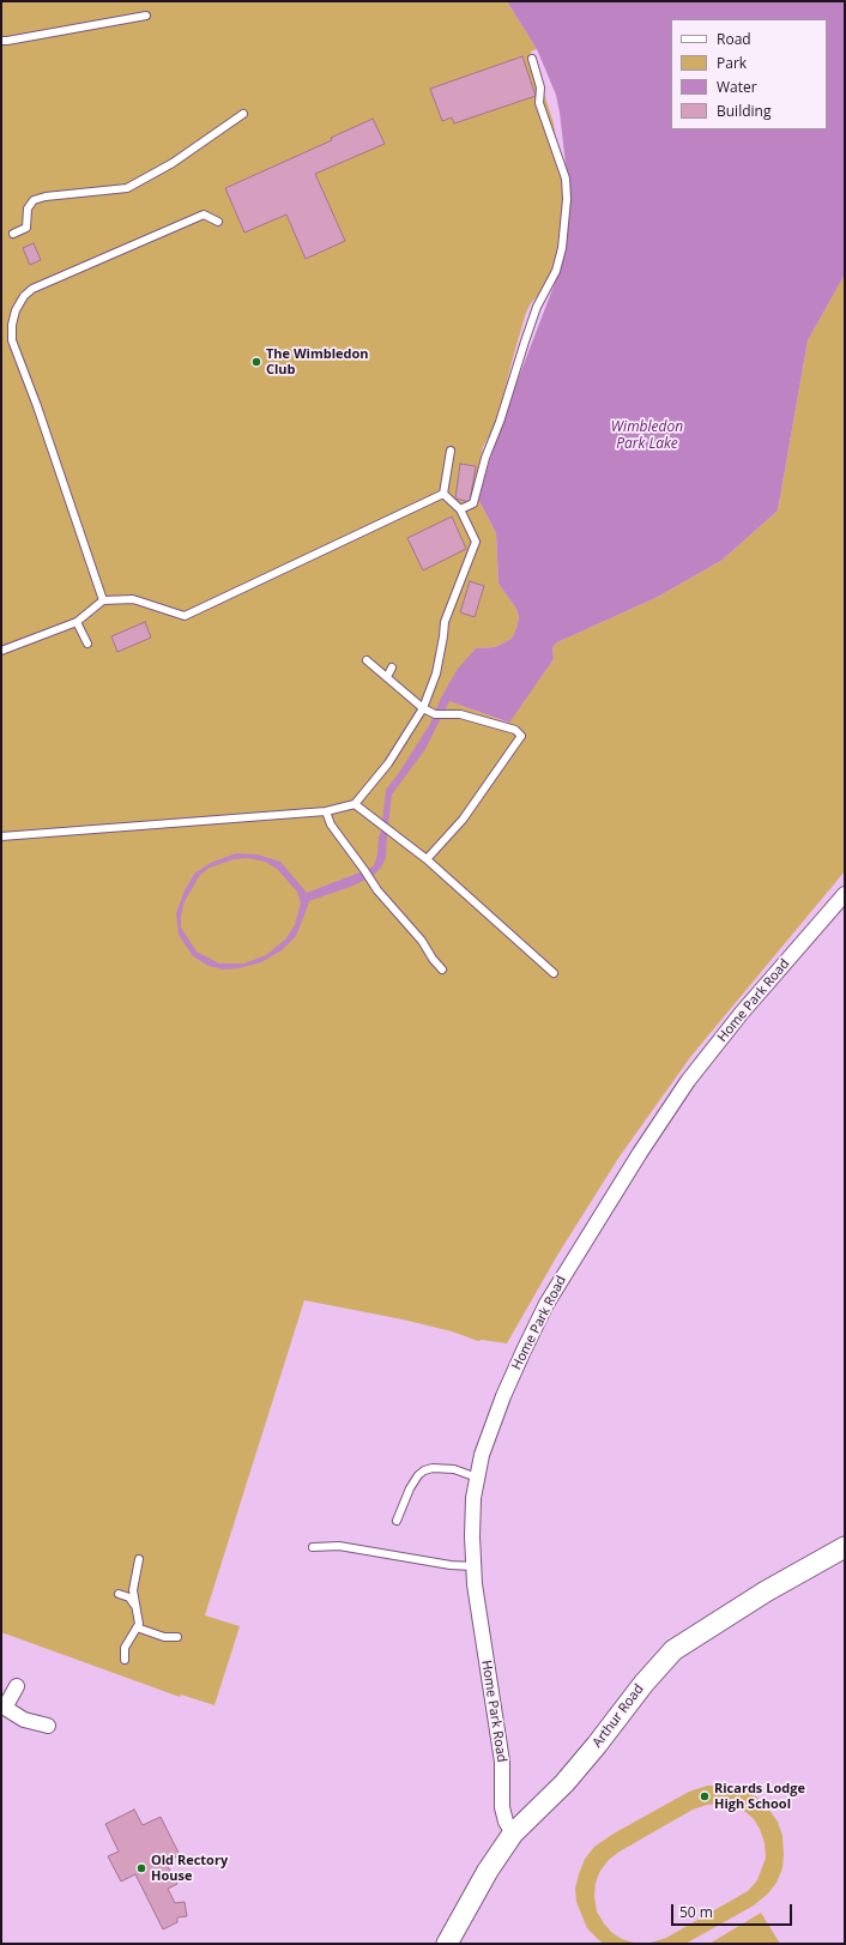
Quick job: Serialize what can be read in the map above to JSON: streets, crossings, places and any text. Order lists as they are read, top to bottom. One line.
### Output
{"streets":{"street":["Home Park Road","Arthur Road"]},"crossings":[["Home Park Road","Arthur Road"]],"water":["Wimbledon Park Lake"],"places":["The Wimbledon Club","Ricards Lodge High School","Old Rectory House"],"legend":["Road","Park","Water","Building"],"scale_bar":"50 m"}
